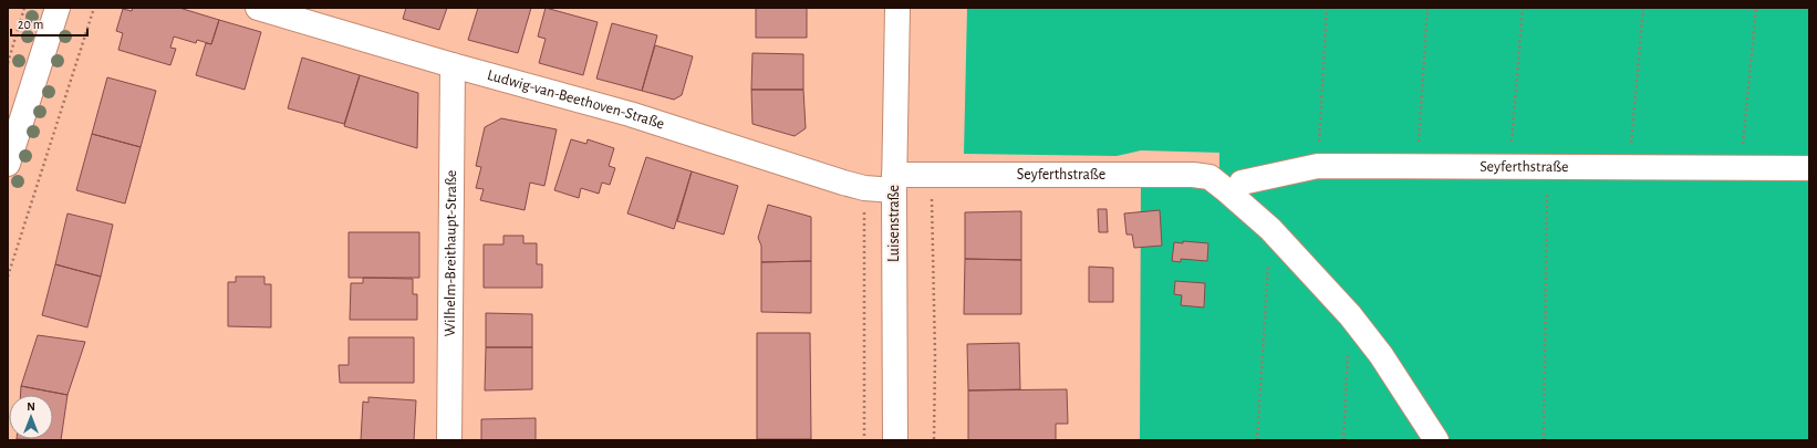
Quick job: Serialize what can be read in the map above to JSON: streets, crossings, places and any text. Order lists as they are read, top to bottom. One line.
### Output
{"streets":{"street":["Ludwig-van-Beethoven-Straße","Seyferthstraße","Luisenstraße","Wilhelm-Breithaupt-Straße"]},"crossings":[["Ludwig-van-Beethoven-Straße","Seyferthstraße"],["Ludwig-van-Beethoven-Straße","Luisenstraße"],["Ludwig-van-Beethoven-Straße","Wilhelm-Breithaupt-Straße"],["Seyferthstraße","Luisenstraße"]],"scale_bar":"20 m","north":"top"}
